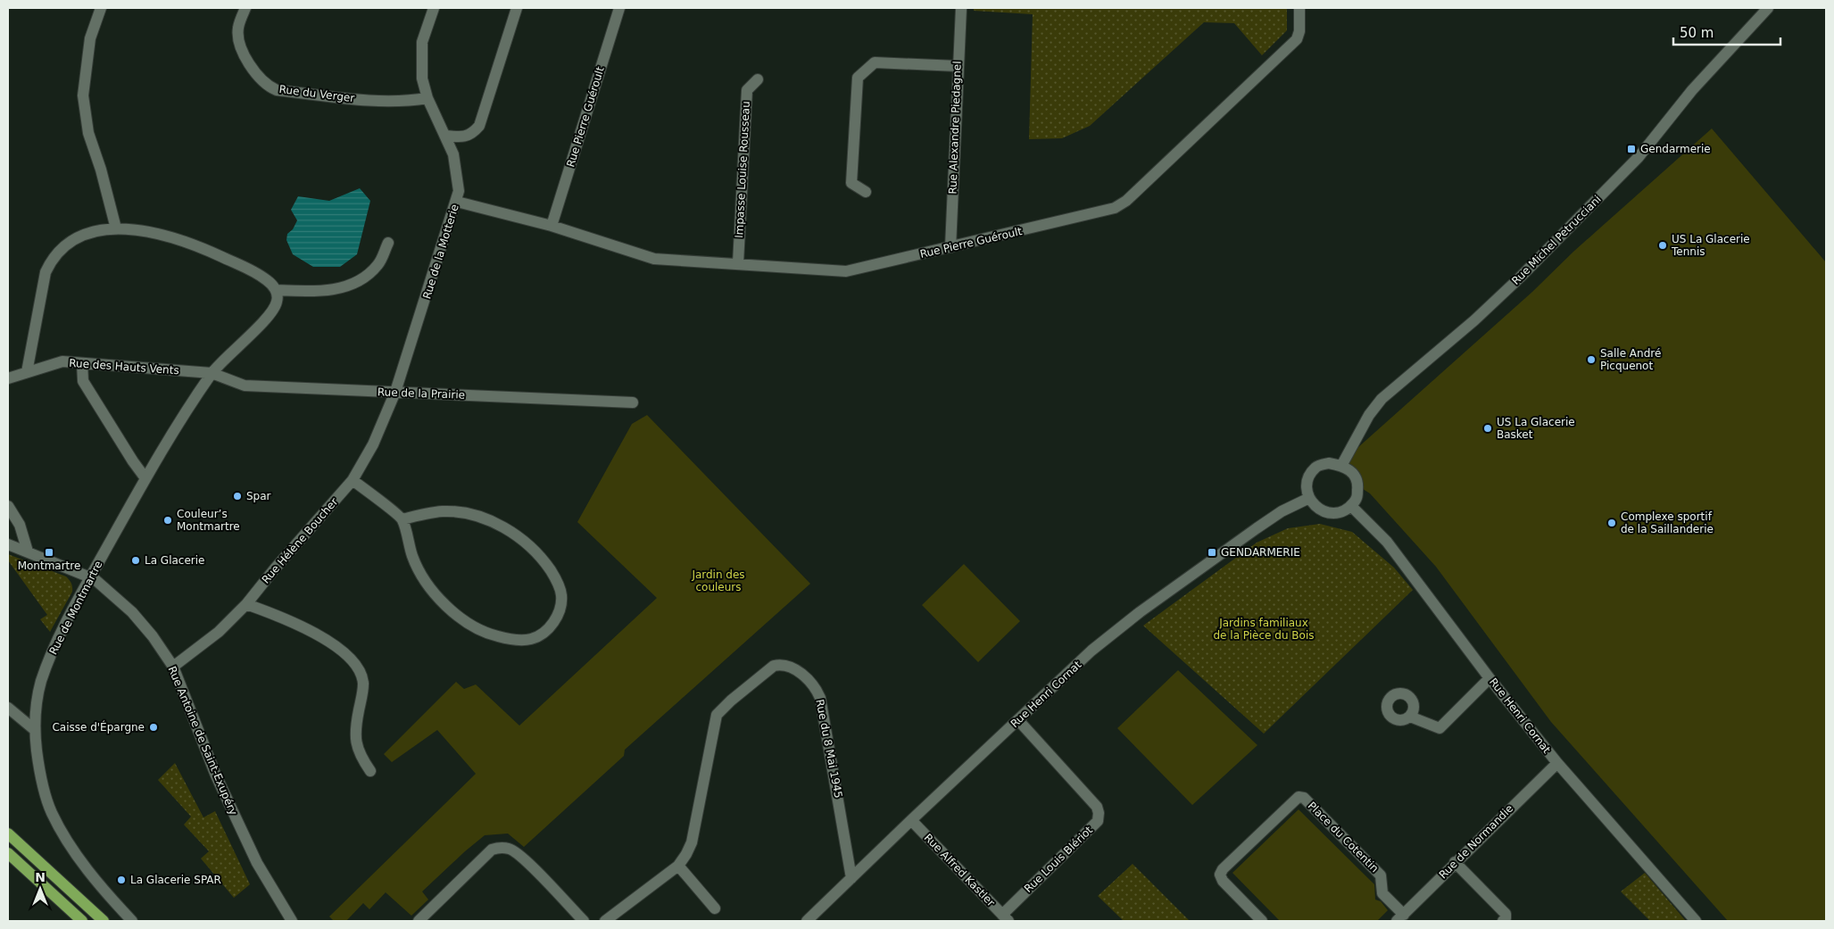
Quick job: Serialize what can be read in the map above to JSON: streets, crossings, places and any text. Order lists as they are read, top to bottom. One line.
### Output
{"streets":{"street":["Rue du Verger","Rue Pierre Guéroult","Rue Alexandre Piedagnel","Impasse Louise Rousseau","Rue Michel Petrucciani","Rue de la Motterie","Rue des Hauts Vents","Rue de la Prairie","Rue Hélène Boucher","Rue de Montmartre","Rue Henri Cornat","Rue Antoine de Saint-Exupéry","Rue du 8 Mai 1945","Place du Cotentin","Rue de Normandie","Rue Louis Blériot","Rue Alfred Kastler"]},"crossings":[["Rue du Verger","Rue de la Motterie"],["Rue Pierre Guéroult","Rue Alexandre Piedagnel"],["Rue Pierre Guéroult","Impasse Louise Rousseau"],["Rue Pierre Guéroult","Rue de la Motterie"],["Rue Michel Petrucciani","Rue Henri Cornat"],["Rue de la Motterie","Rue de la Prairie"],["Rue de la Motterie","Rue Hélène Boucher"],["Rue des Hauts Vents","Rue de la Prairie"],["Rue des Hauts Vents","Rue de Montmartre"],["Rue de la Prairie","Rue Hélène Boucher"],["Rue de la Prairie","Rue de Montmartre"],["Rue Hélène Boucher","Rue Antoine de Saint-Exupéry"],["Rue de Montmartre","Rue Antoine de Saint-Exupéry"],["Rue Henri Cornat","Rue du 8 Mai 1945"],["Rue Henri Cornat","Rue de Normandie"],["Rue Henri Cornat","Rue Louis Blériot"],["Rue Henri Cornat","Rue Alfred Kastler"],["Place du Cotentin","Rue de Normandie"],["Rue Louis Blériot","Rue Alfred Kastler"]],"parks":["Jardin des couleurs","Jardins familiaux de la Pièce du Bois"],"places":{"transit":["Gendarmerie","Montmartre","GENDARMERIE"],"other":["US La Glacerie Tennis","Salle André Picquenot","US La Glacerie Basket","Spar","Couleur’s Montmartre","Complexe sportif de la Saillanderie","La Glacerie","Caisse d'Épargne","La Glacerie SPAR"]},"scale_bar":"50 m","north":"top"}
